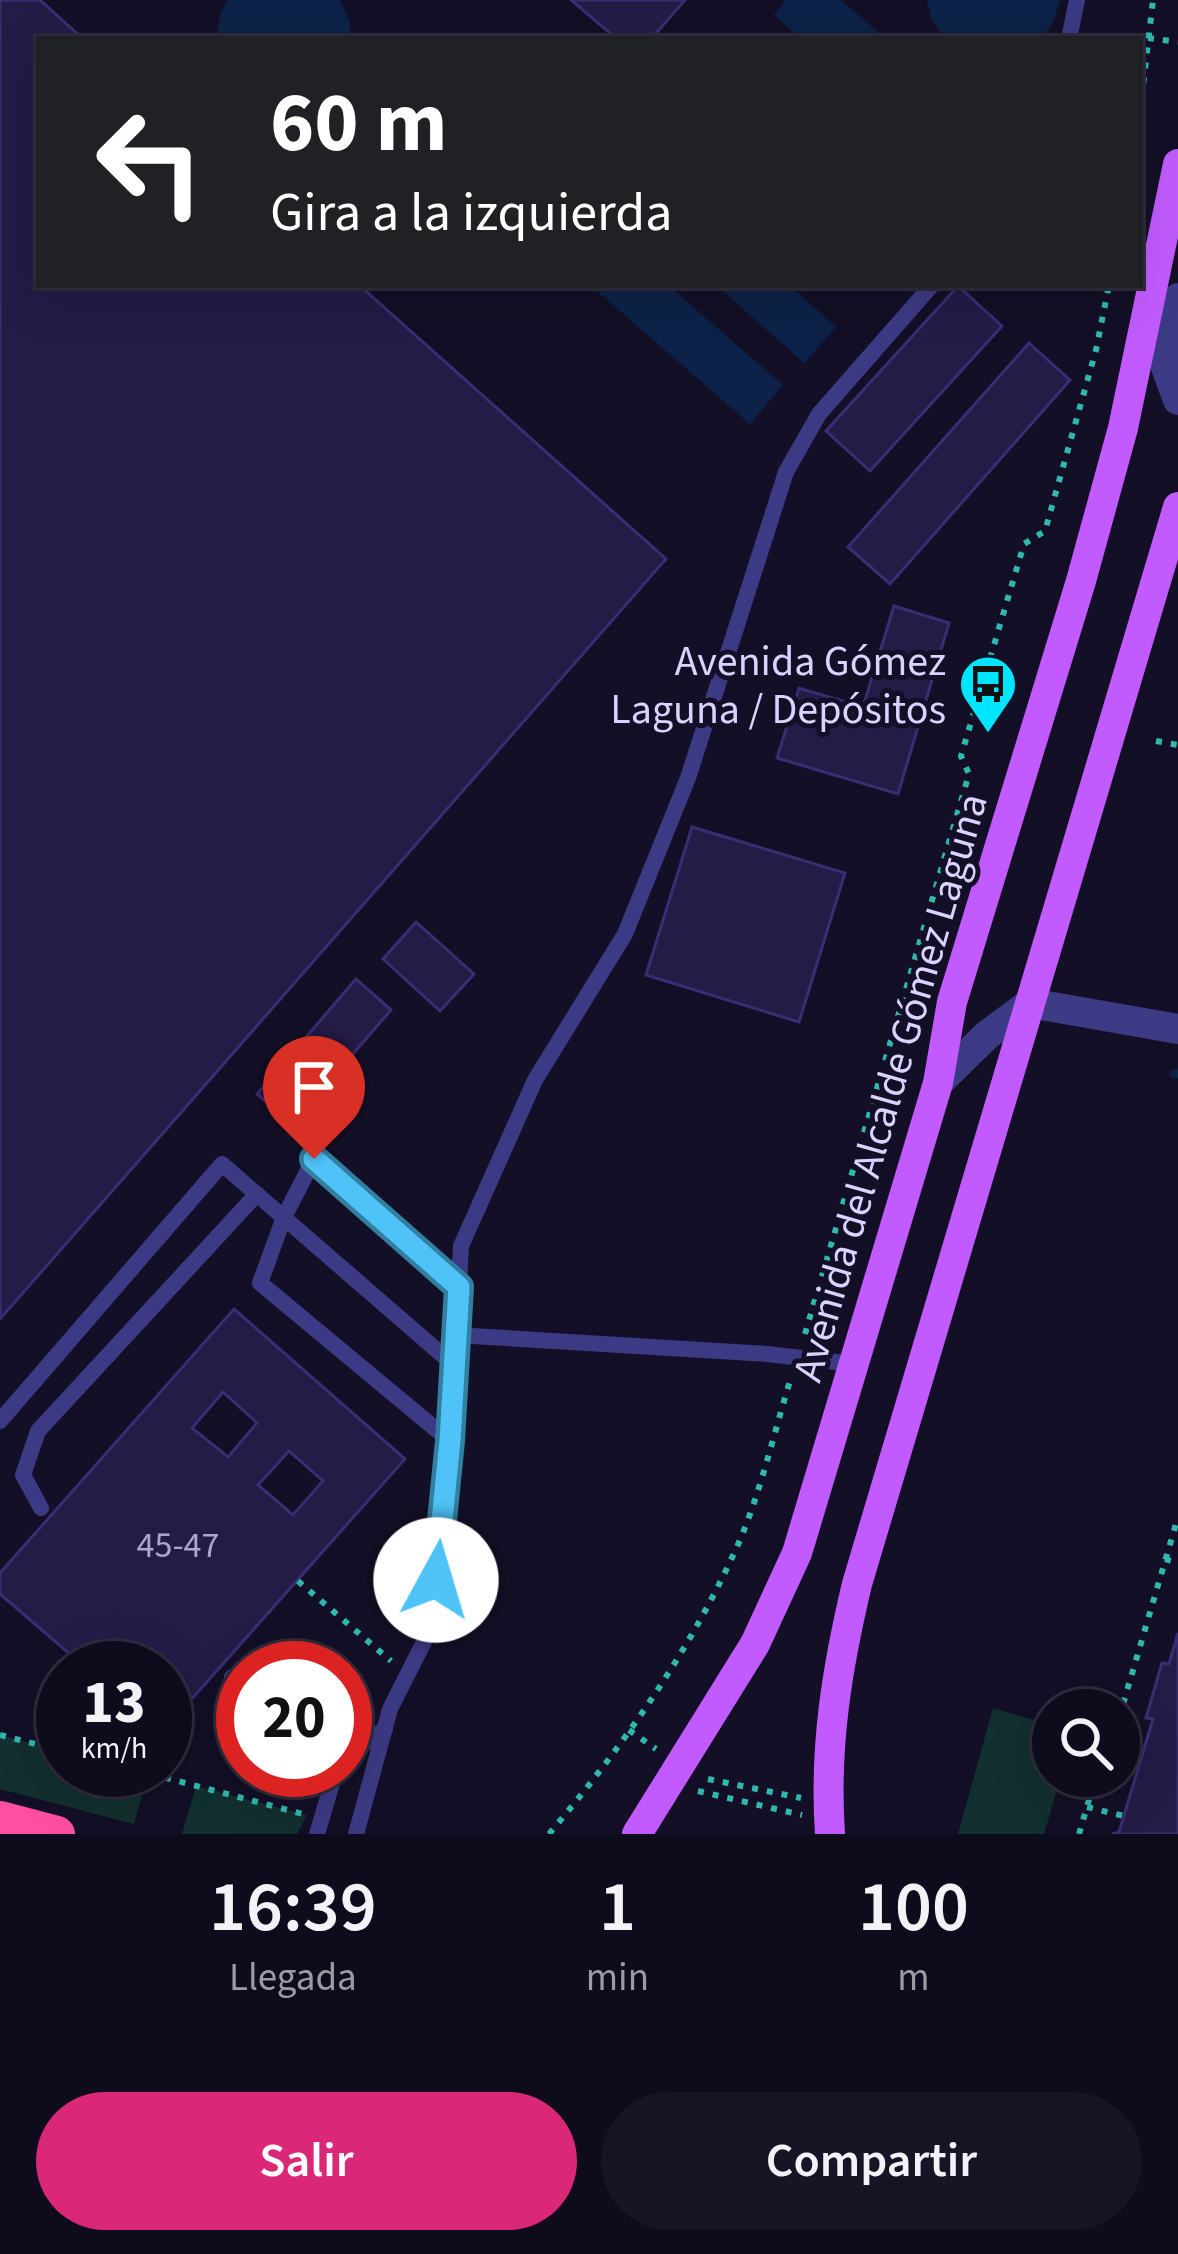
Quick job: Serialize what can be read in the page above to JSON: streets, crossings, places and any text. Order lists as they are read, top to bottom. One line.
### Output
{"streets":{"main road":["Avenida del Alcalde Gómez Laguna"]},"places":{"bus stop":["Avenida Gómez Laguna / Depósitos"]},"house_numbers":["45-47"],"page":{"turn":["60 m","Gira a la izquierda"],"speed":"13 km/h","limit":"20","eta":["16:39","Llegada","1","min","100","m"],"buttons":["Salir","Compartir"]}}
